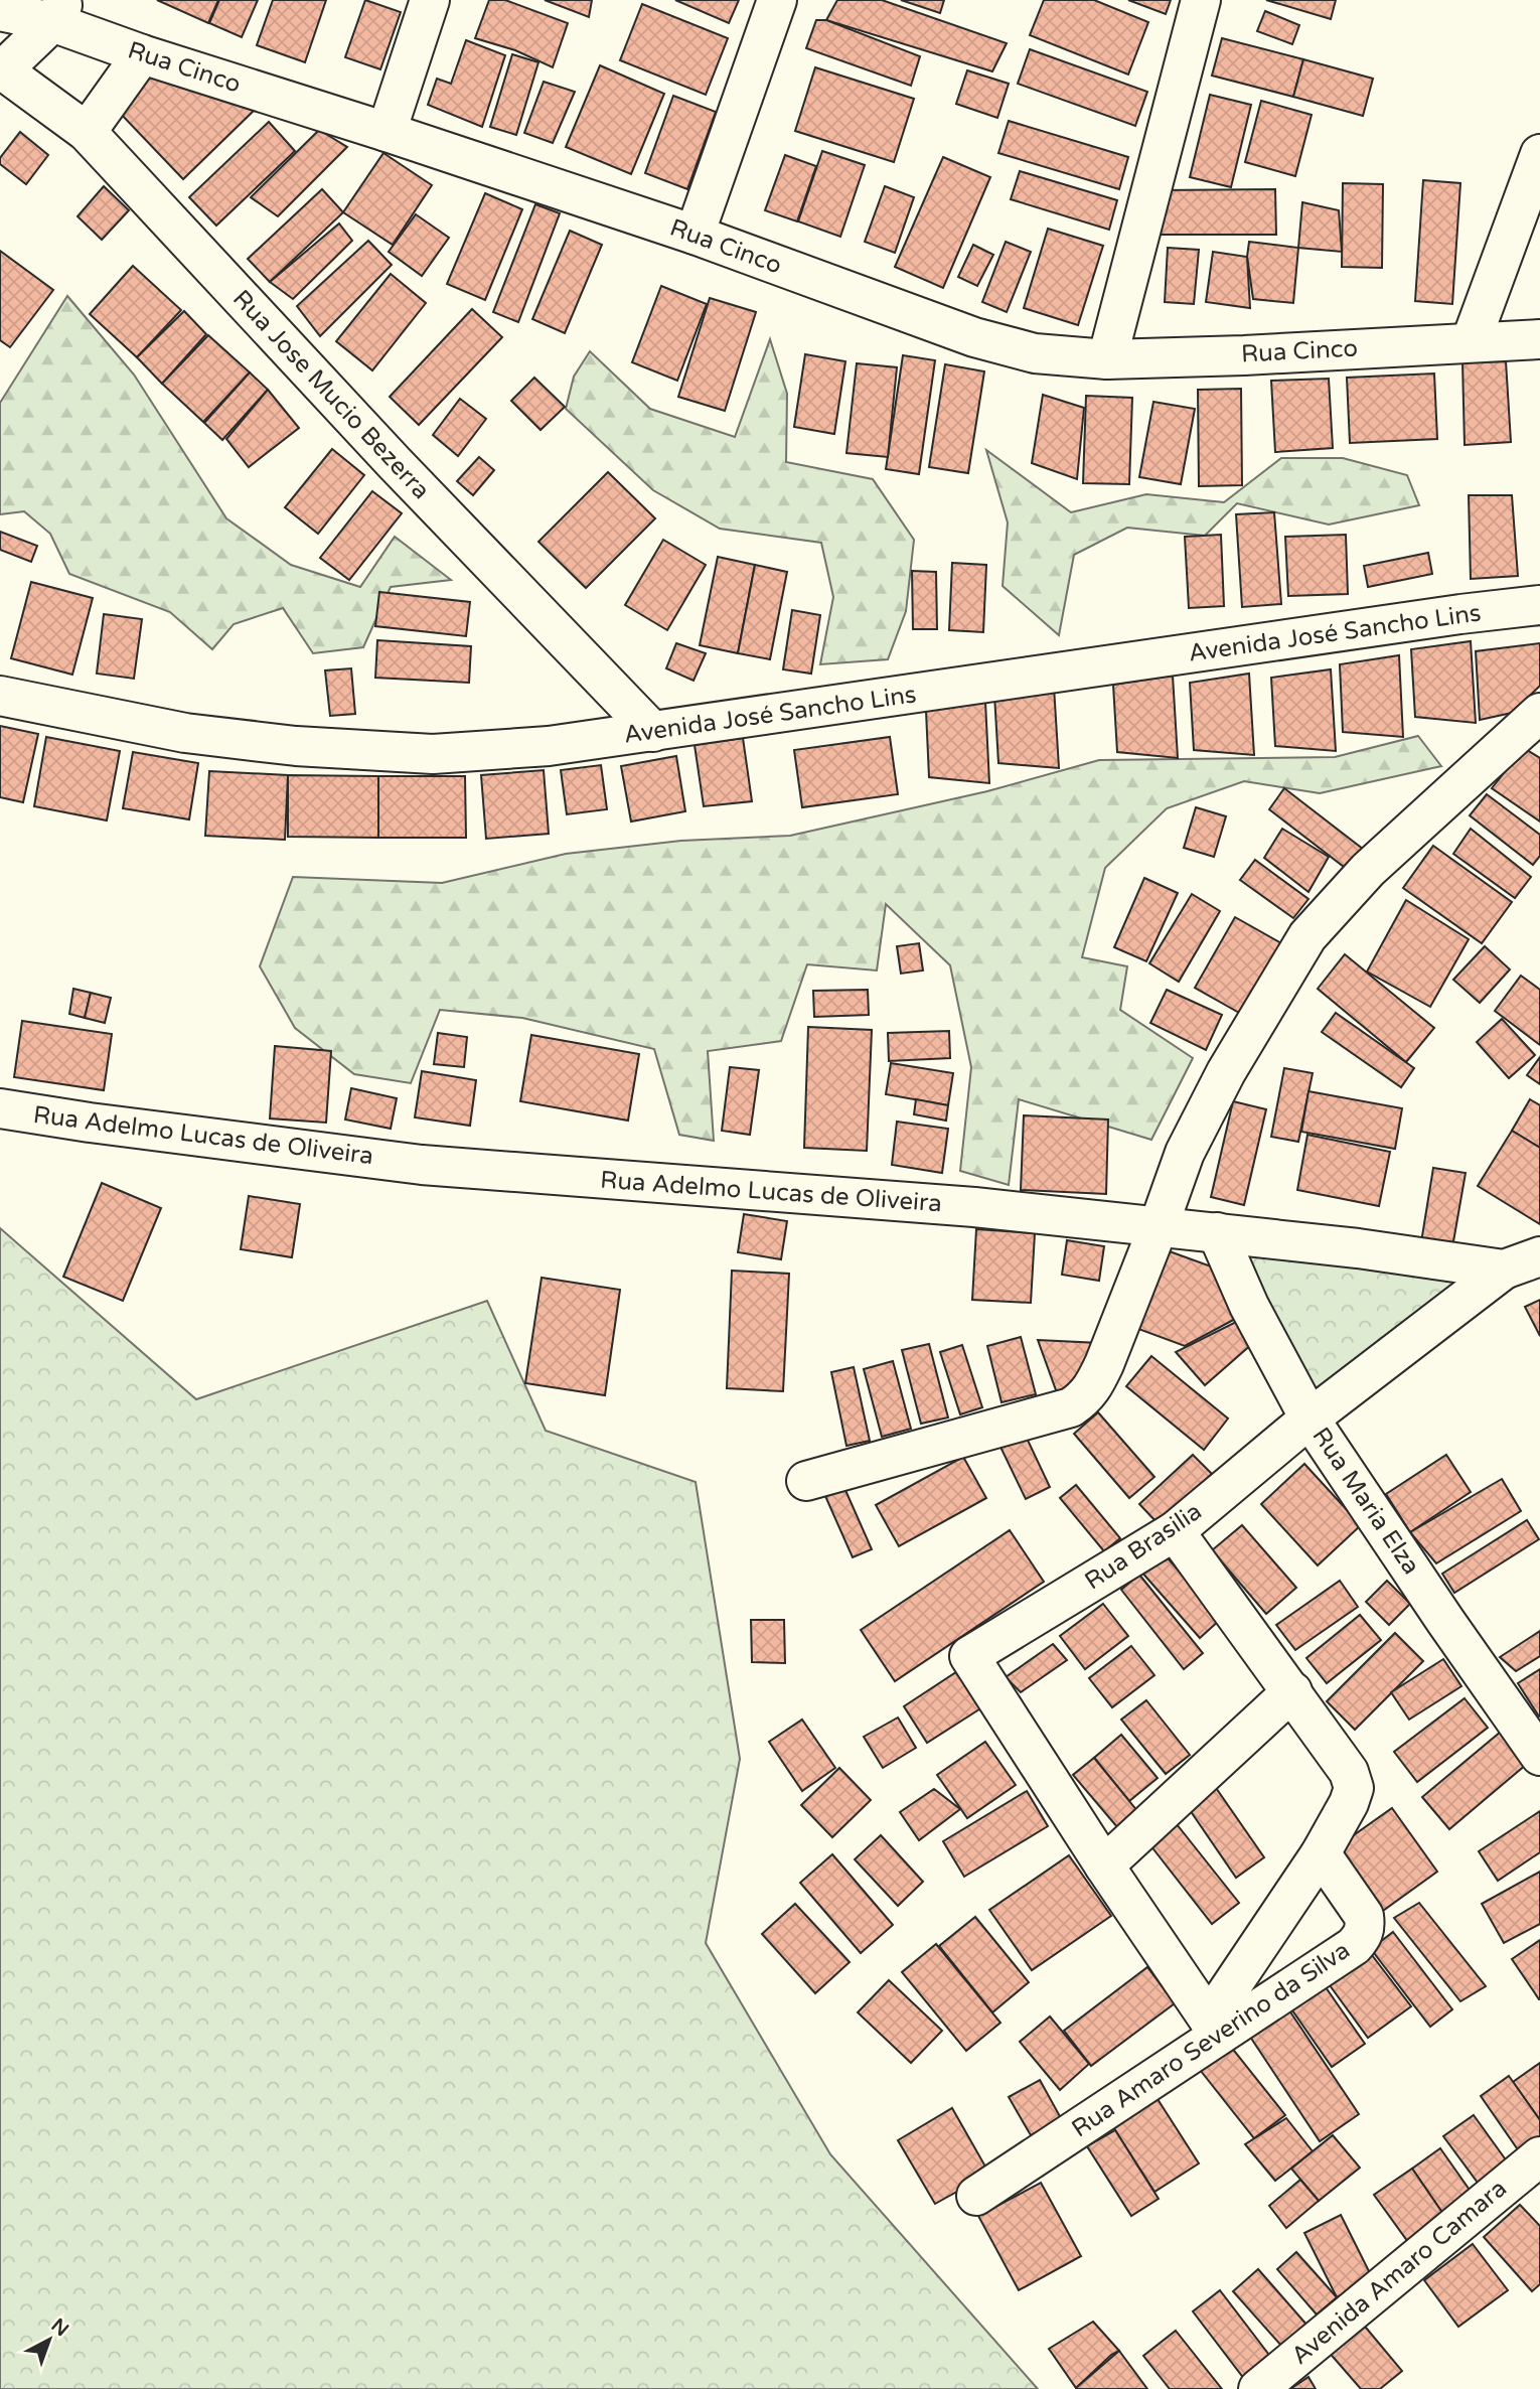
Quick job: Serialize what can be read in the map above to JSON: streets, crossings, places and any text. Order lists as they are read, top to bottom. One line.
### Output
{"streets":{"street":["Rua Cinco","Rua Jose Mucio Bezerra","Avenida José Sancho Lins","Rua Adelmo Lucas de Oliveira","Rua Maria Elza","Rua Brasilia","Rua Amaro Severino da Silva","Avenida Amaro Camara"]},"crossings":[["Rua Jose Mucio Bezerra","Avenida José Sancho Lins"],["Rua Adelmo Lucas de Oliveira","Rua Maria Elza"],["Rua Adelmo Lucas de Oliveira","Rua Brasilia"],["Rua Maria Elza","Rua Brasilia"],["Rua Brasilia","Rua Amaro Severino da Silva"]],"north":"top right"}
